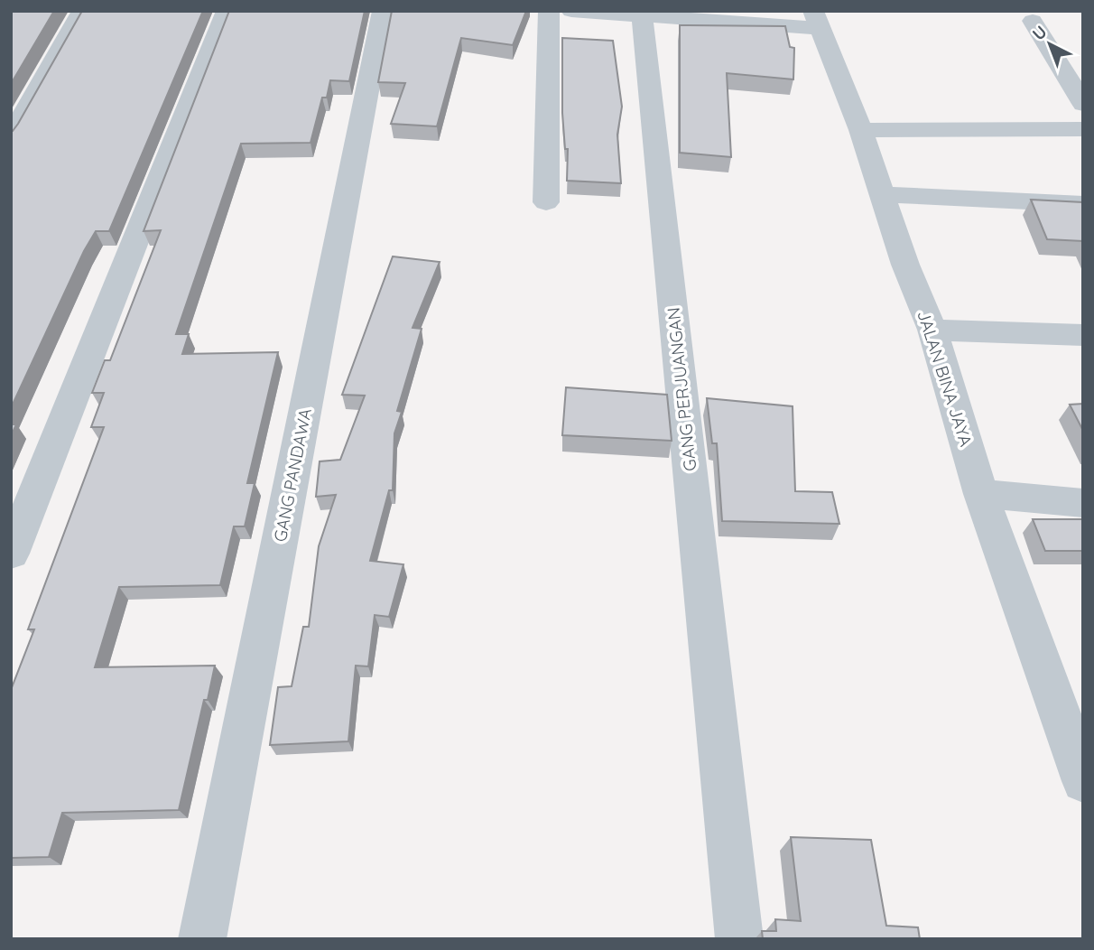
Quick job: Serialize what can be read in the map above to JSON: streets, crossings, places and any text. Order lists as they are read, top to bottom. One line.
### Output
{"streets":{"street":["JALAN BINA JAYA","GANG PERJUANGAN","GANG PANDAWA"]},"north":"top left"}
